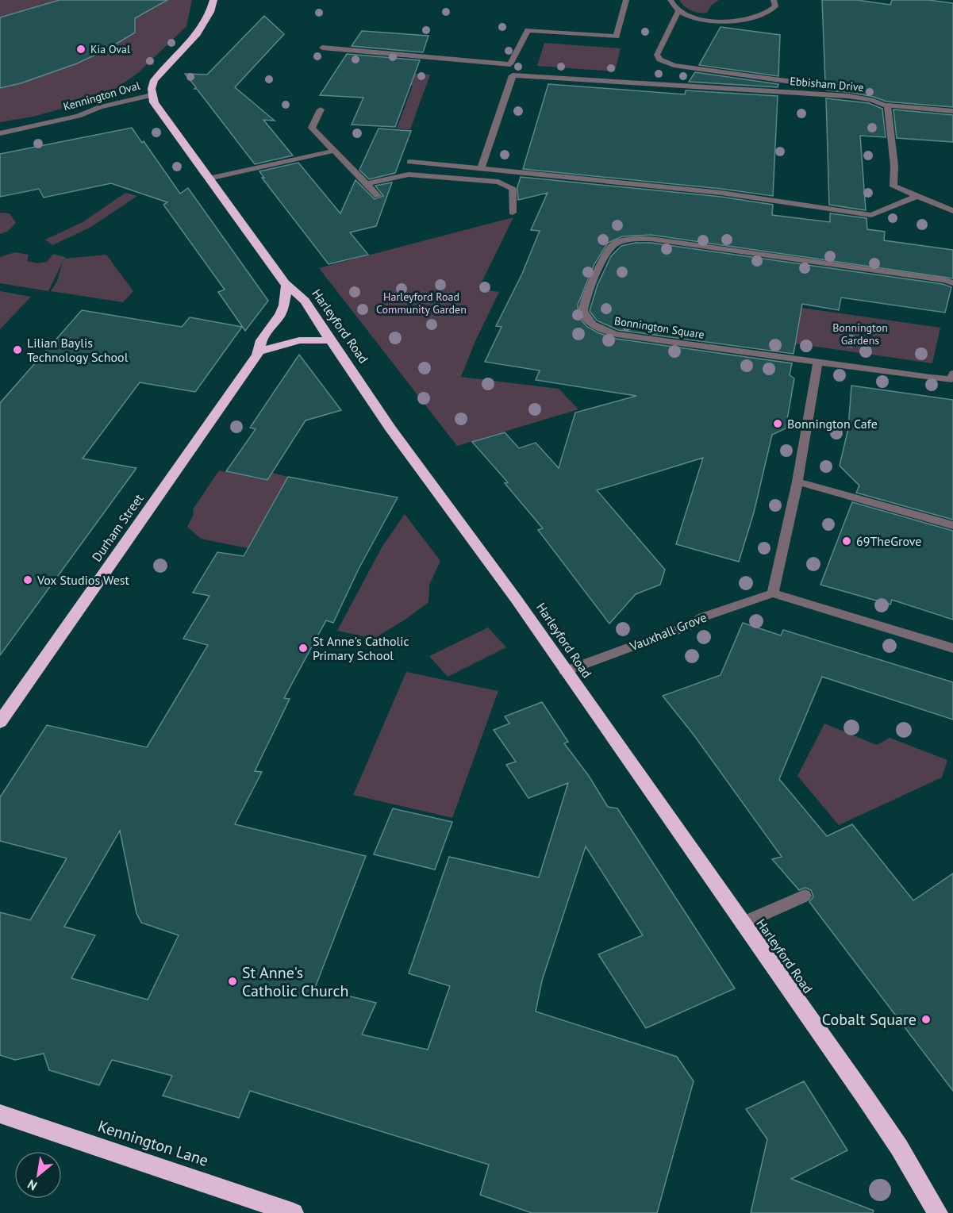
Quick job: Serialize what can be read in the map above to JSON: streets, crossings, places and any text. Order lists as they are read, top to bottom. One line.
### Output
{"streets":{"highway":["Kennington Oval","Harleyford Road","Durham Street","Kennington Lane"],"street":["Ebbisham Drive","Bonnington Square","Vauxhall Grove"]},"crossings":[["Kennington Oval","Harleyford Road"],["Harleyford Road","Durham Street"],["Harleyford Road","Vauxhall Grove"]],"parks":["Harleyford Road Community Garden","Bonnington Gardens"],"places":["Kia Oval","Lilian Baylis Technology School","Bonnington Cafe","69TheGrove","Vox Studios West","St Anne's Catholic Primary School","St Anne's Catholic Church","Cobalt Square"],"north":"bottom left"}
